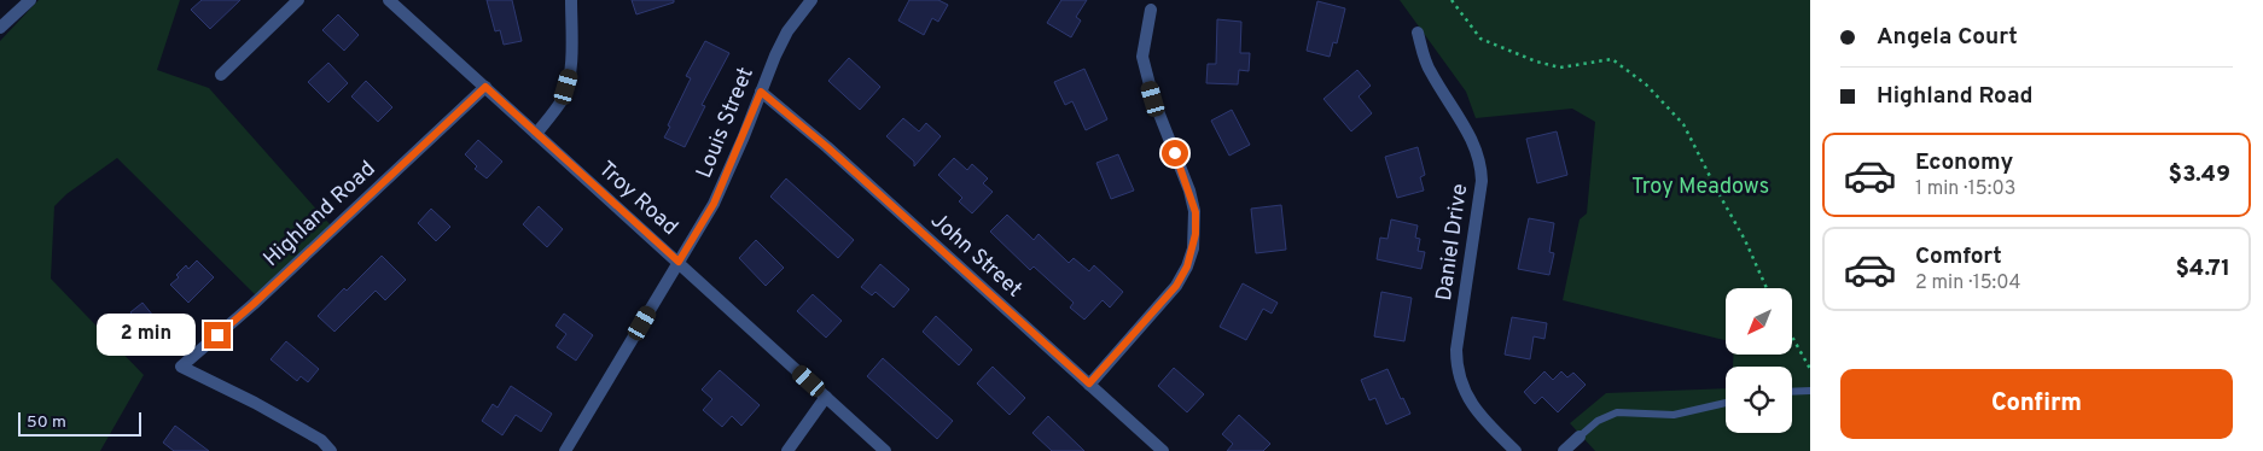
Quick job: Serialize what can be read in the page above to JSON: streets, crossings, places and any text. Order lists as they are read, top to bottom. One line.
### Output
{"streets":{"street":["Louis Street","Troy Road","Highland Road","Daniel Drive","John Street"]},"crossings":[["Louis Street","Troy Road"],["Louis Street","John Street"],["Troy Road","Highland Road"]],"parks":["Troy Meadows"],"scale_bar":"50 m","north":"bottom left","page":{"banner":["Angela Court","Highland Road"],"list":[{"name":"Economy","note":"1 min · 15:03","value":"$3.49"},{"name":"Comfort","note":"2 min · 15:04","value":"$4.71"}],"bubble":"2 min","buttons":"Confirm","scale":"50 m"}}
